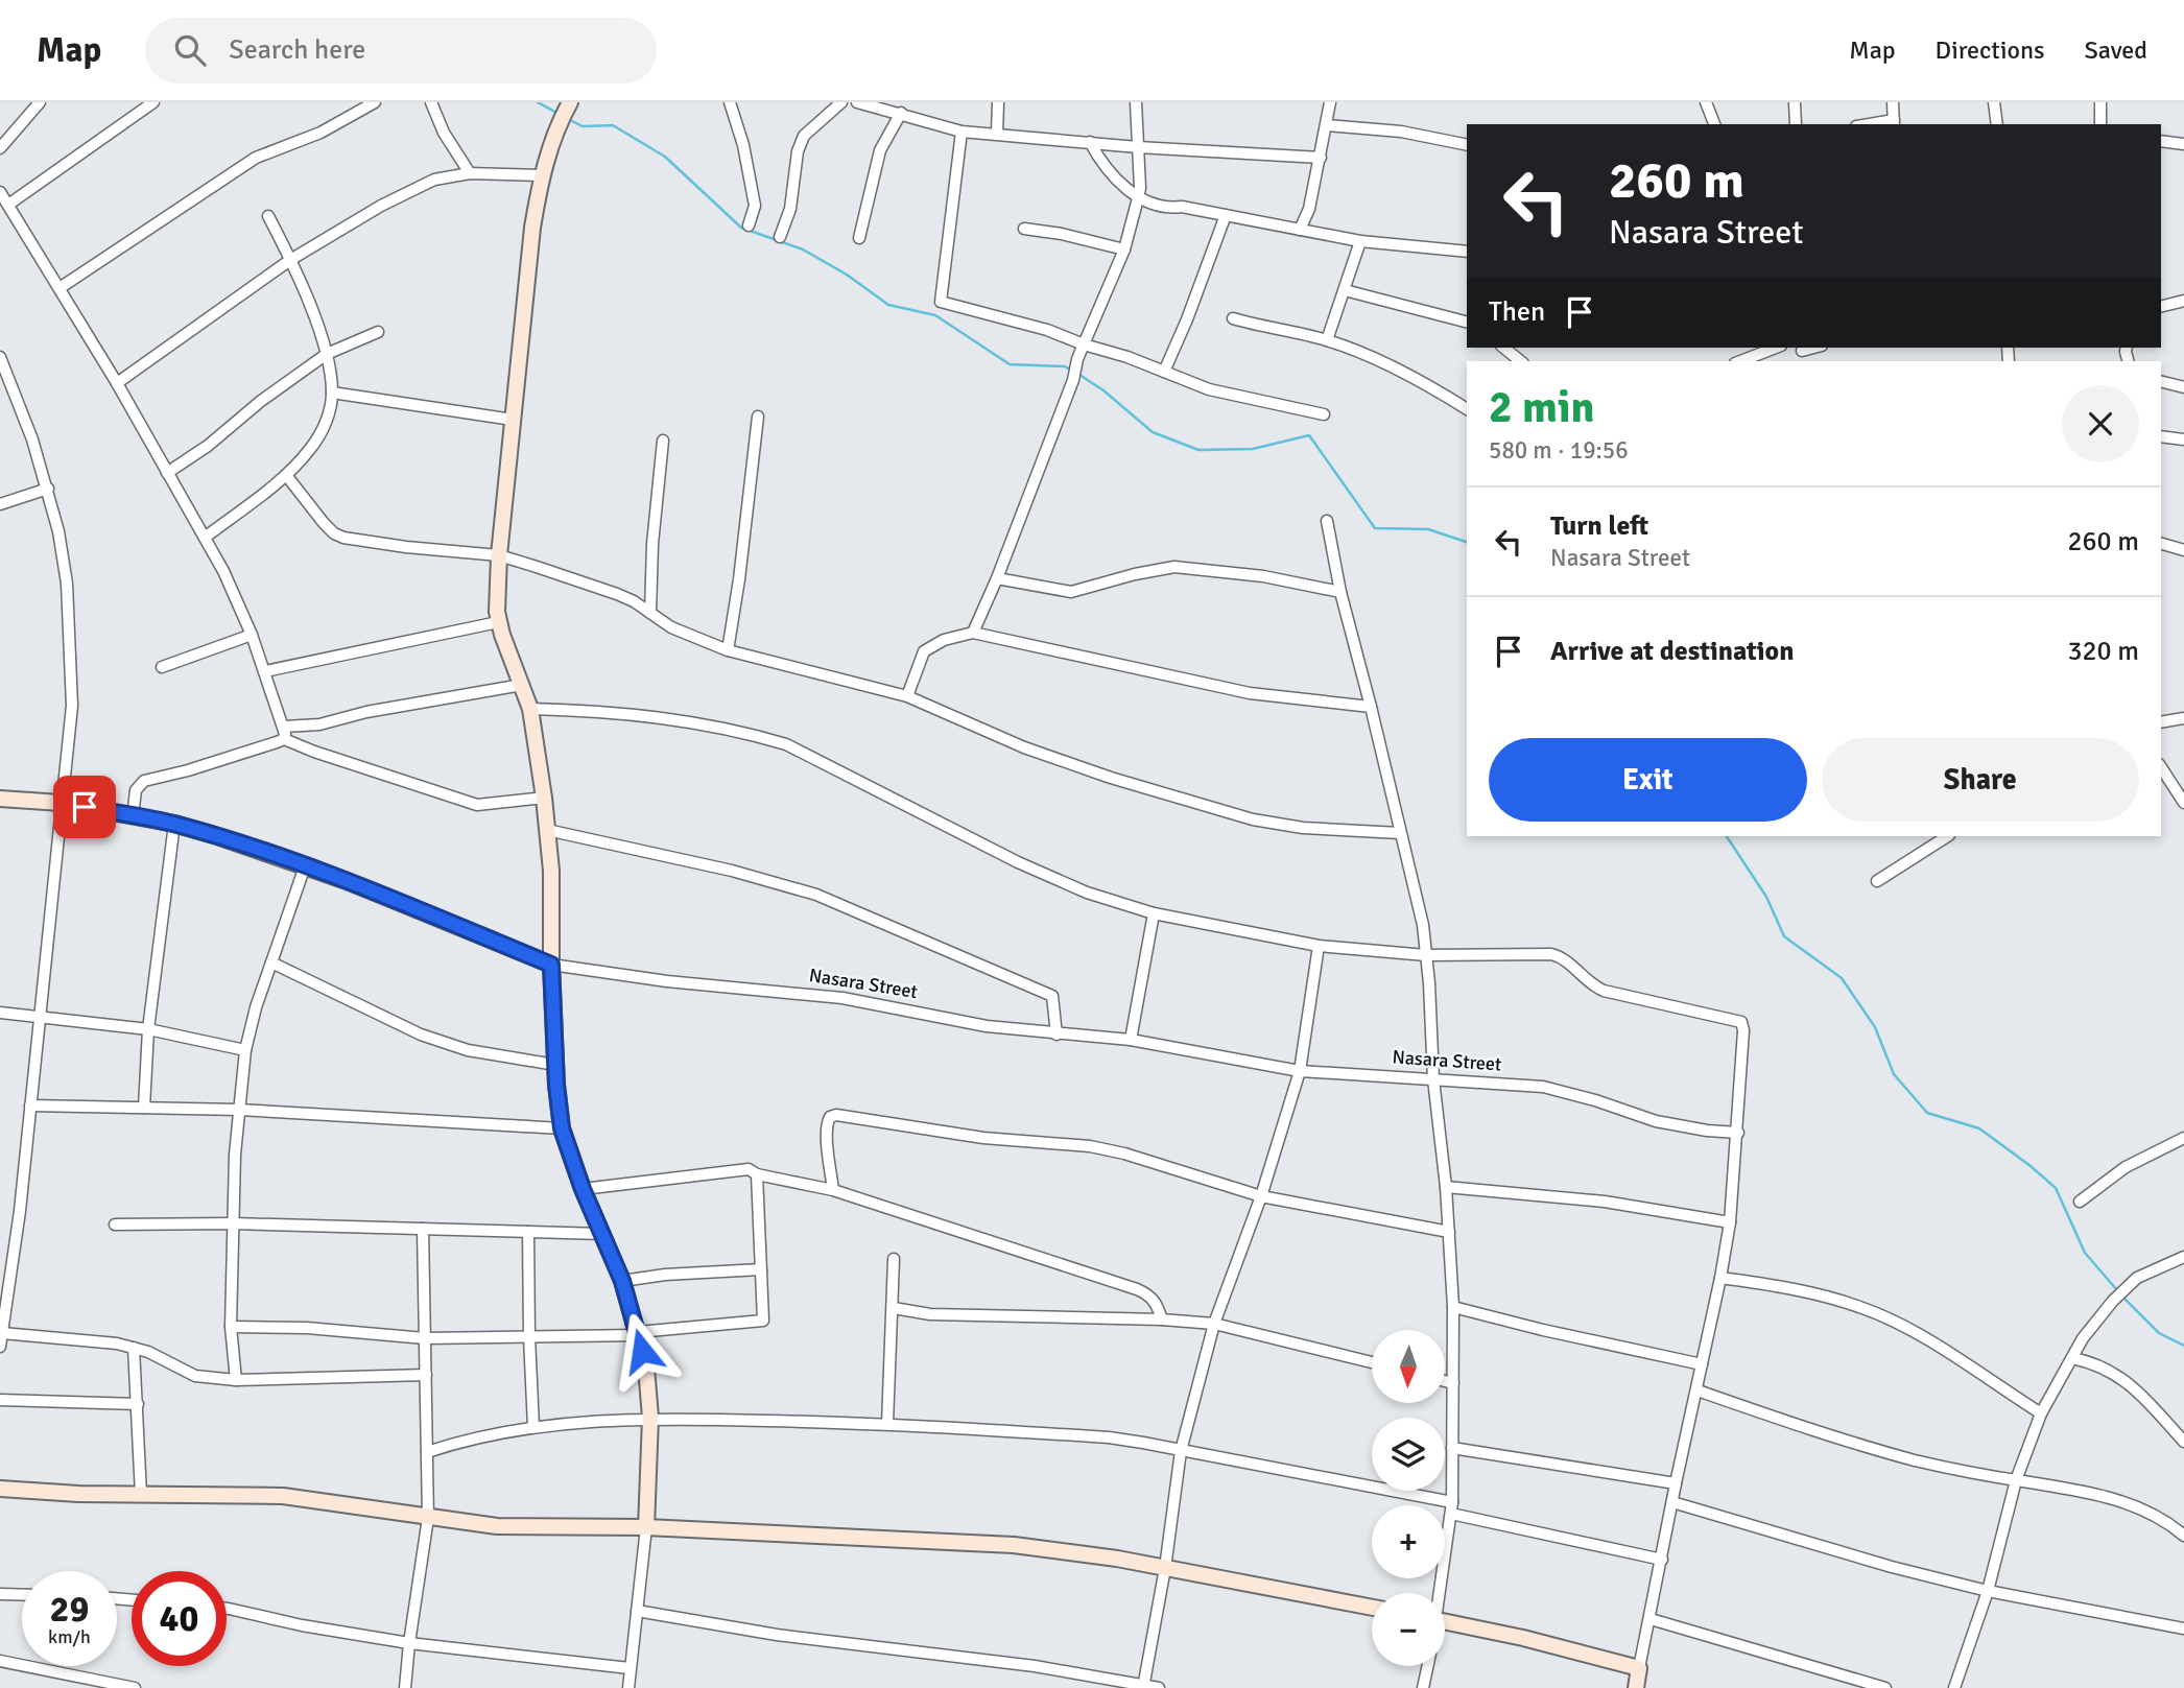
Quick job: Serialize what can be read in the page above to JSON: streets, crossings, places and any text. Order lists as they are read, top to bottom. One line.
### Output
{"streets":{"street":["Nasara Street"]},"north":"bottom","page":{"header":"Map","search":"Search here","nav":["Map","Directions","Saved"],"turn":["260 m","Nasara Street"],"then":"Then","heading":["2 min","580 m · 19:56"],"list":[{"name":"Turn left","note":"Nasara Street","value":"260 m"},{"name":"Arrive at destination","value":"320 m"}],"buttons":["Exit","Share"],"map_buttons":["+","−"],"speed":"29 km/h","limit":"40"}}
